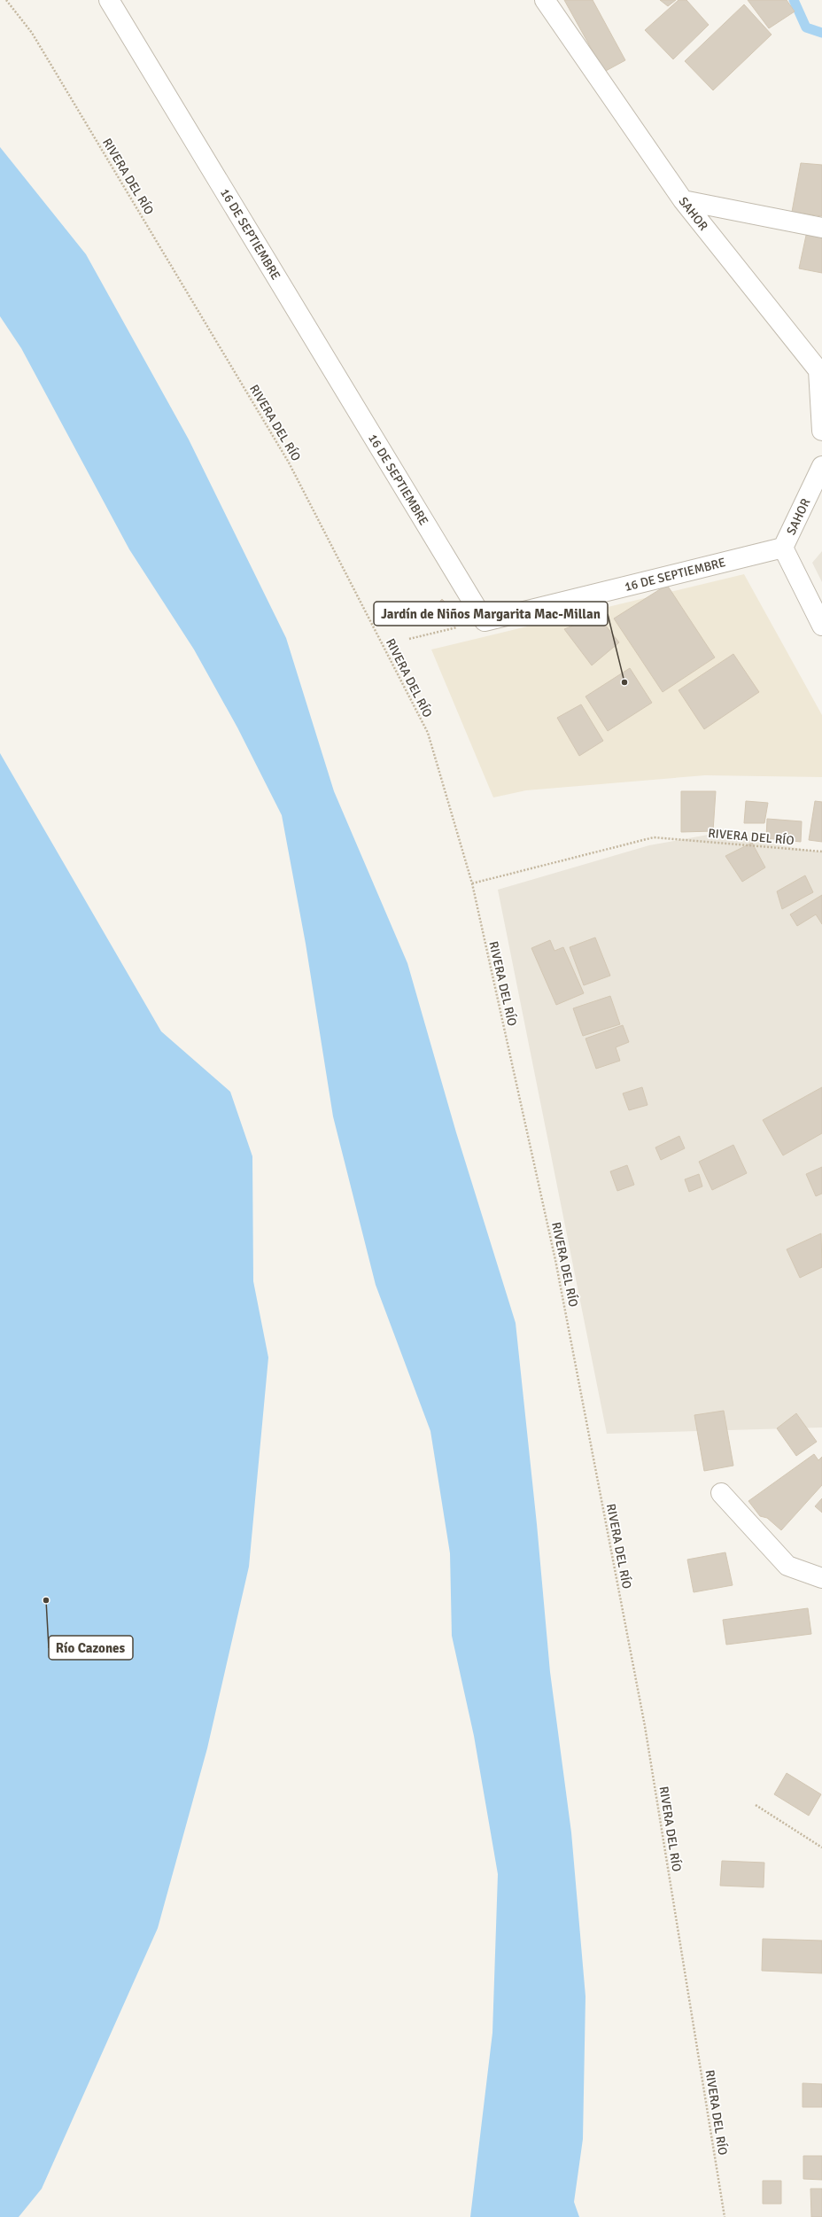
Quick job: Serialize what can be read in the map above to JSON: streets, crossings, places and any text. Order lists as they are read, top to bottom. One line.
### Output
{"streets":{"street":["SAHOR","16 DE SEPTIEMBRE"],"path":["RIVERA DEL RÍO"]},"crossings":[["SAHOR","16 DE SEPTIEMBRE"]],"places":["Jardín de Niños Margarita Mac-Millan","Río Cazones"]}
